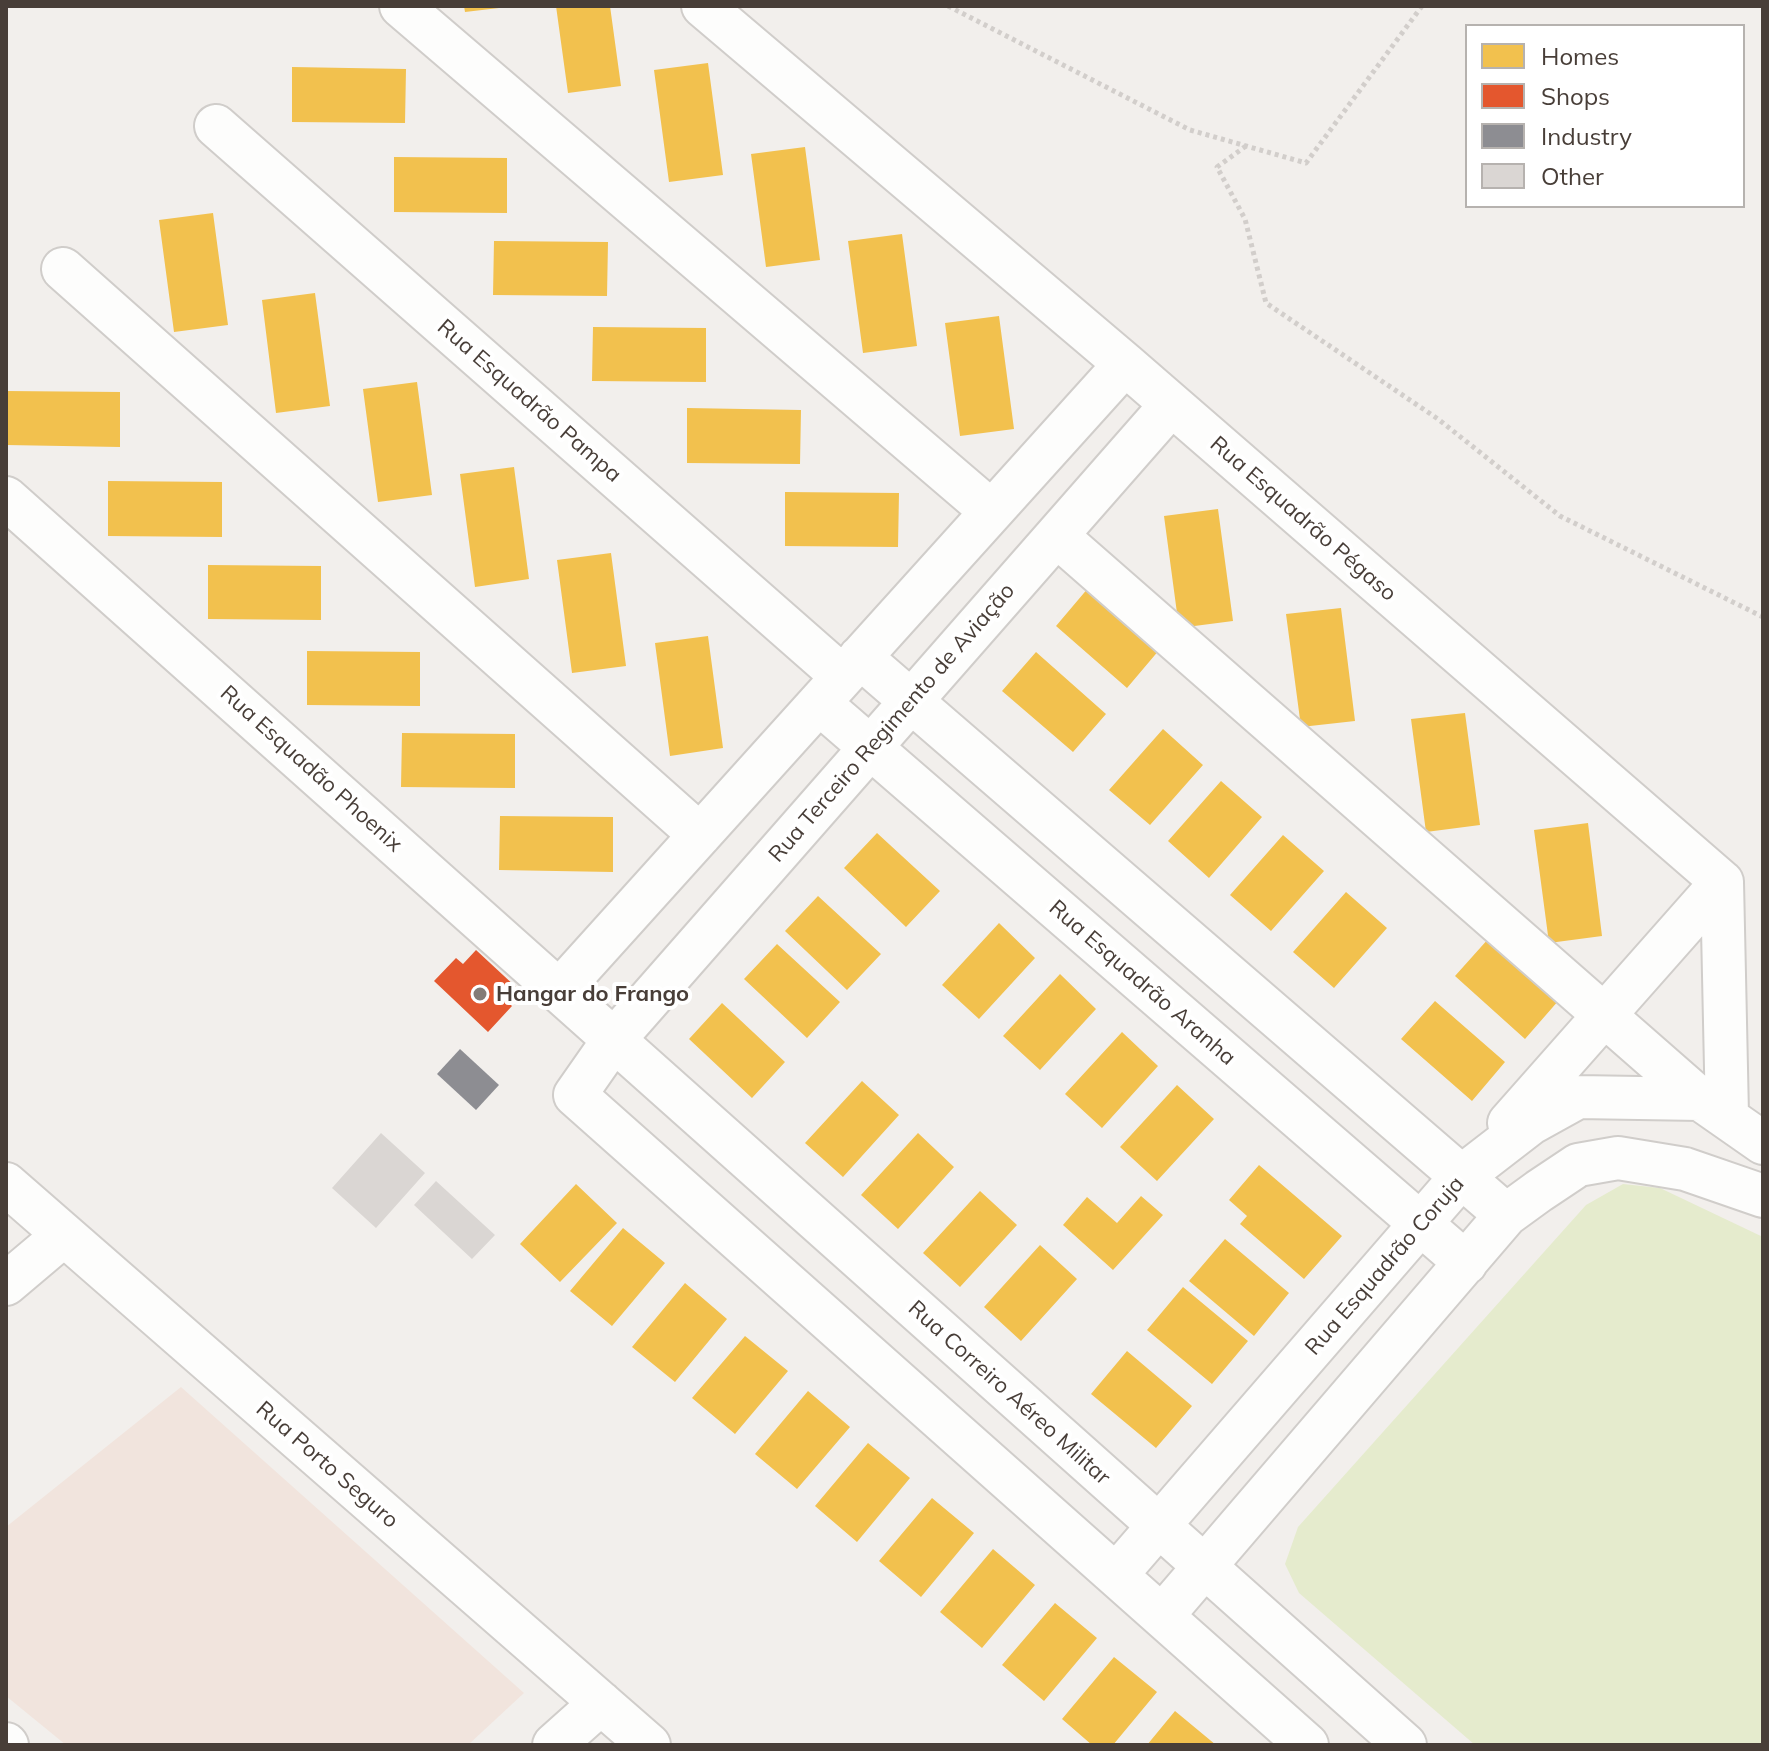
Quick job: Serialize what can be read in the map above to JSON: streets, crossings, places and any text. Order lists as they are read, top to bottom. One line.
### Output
{"streets":{"street":["Rua Esquadrão Pampa","Rua Esquadrão Pégaso","Rua Terceiro Regimento de Aviação","Rua Esquadão Phoenix","Rua Esquadrão Aranha","Rua Esquadrão Coruja","Rua Correiro Aéreo Militar","Rua Porto Seguro"]},"crossings":[["Rua Esquadrão Pampa","Rua Esquadrão Aranha"],["Rua Esquadrão Pégaso","Rua Terceiro Regimento de Aviação"],["Rua Terceiro Regimento de Aviação","Rua Esquadão Phoenix"],["Rua Terceiro Regimento de Aviação","Rua Esquadrão Aranha"],["Rua Terceiro Regimento de Aviação","Rua Correiro Aéreo Militar"],["Rua Esquadão Phoenix","Rua Correiro Aéreo Militar"],["Rua Esquadrão Aranha","Rua Esquadrão Coruja"],["Rua Esquadrão Coruja","Rua Correiro Aéreo Militar"]],"places":["Hangar do Frango"],"legend":["Homes","Shops","Industry","Other"]}
